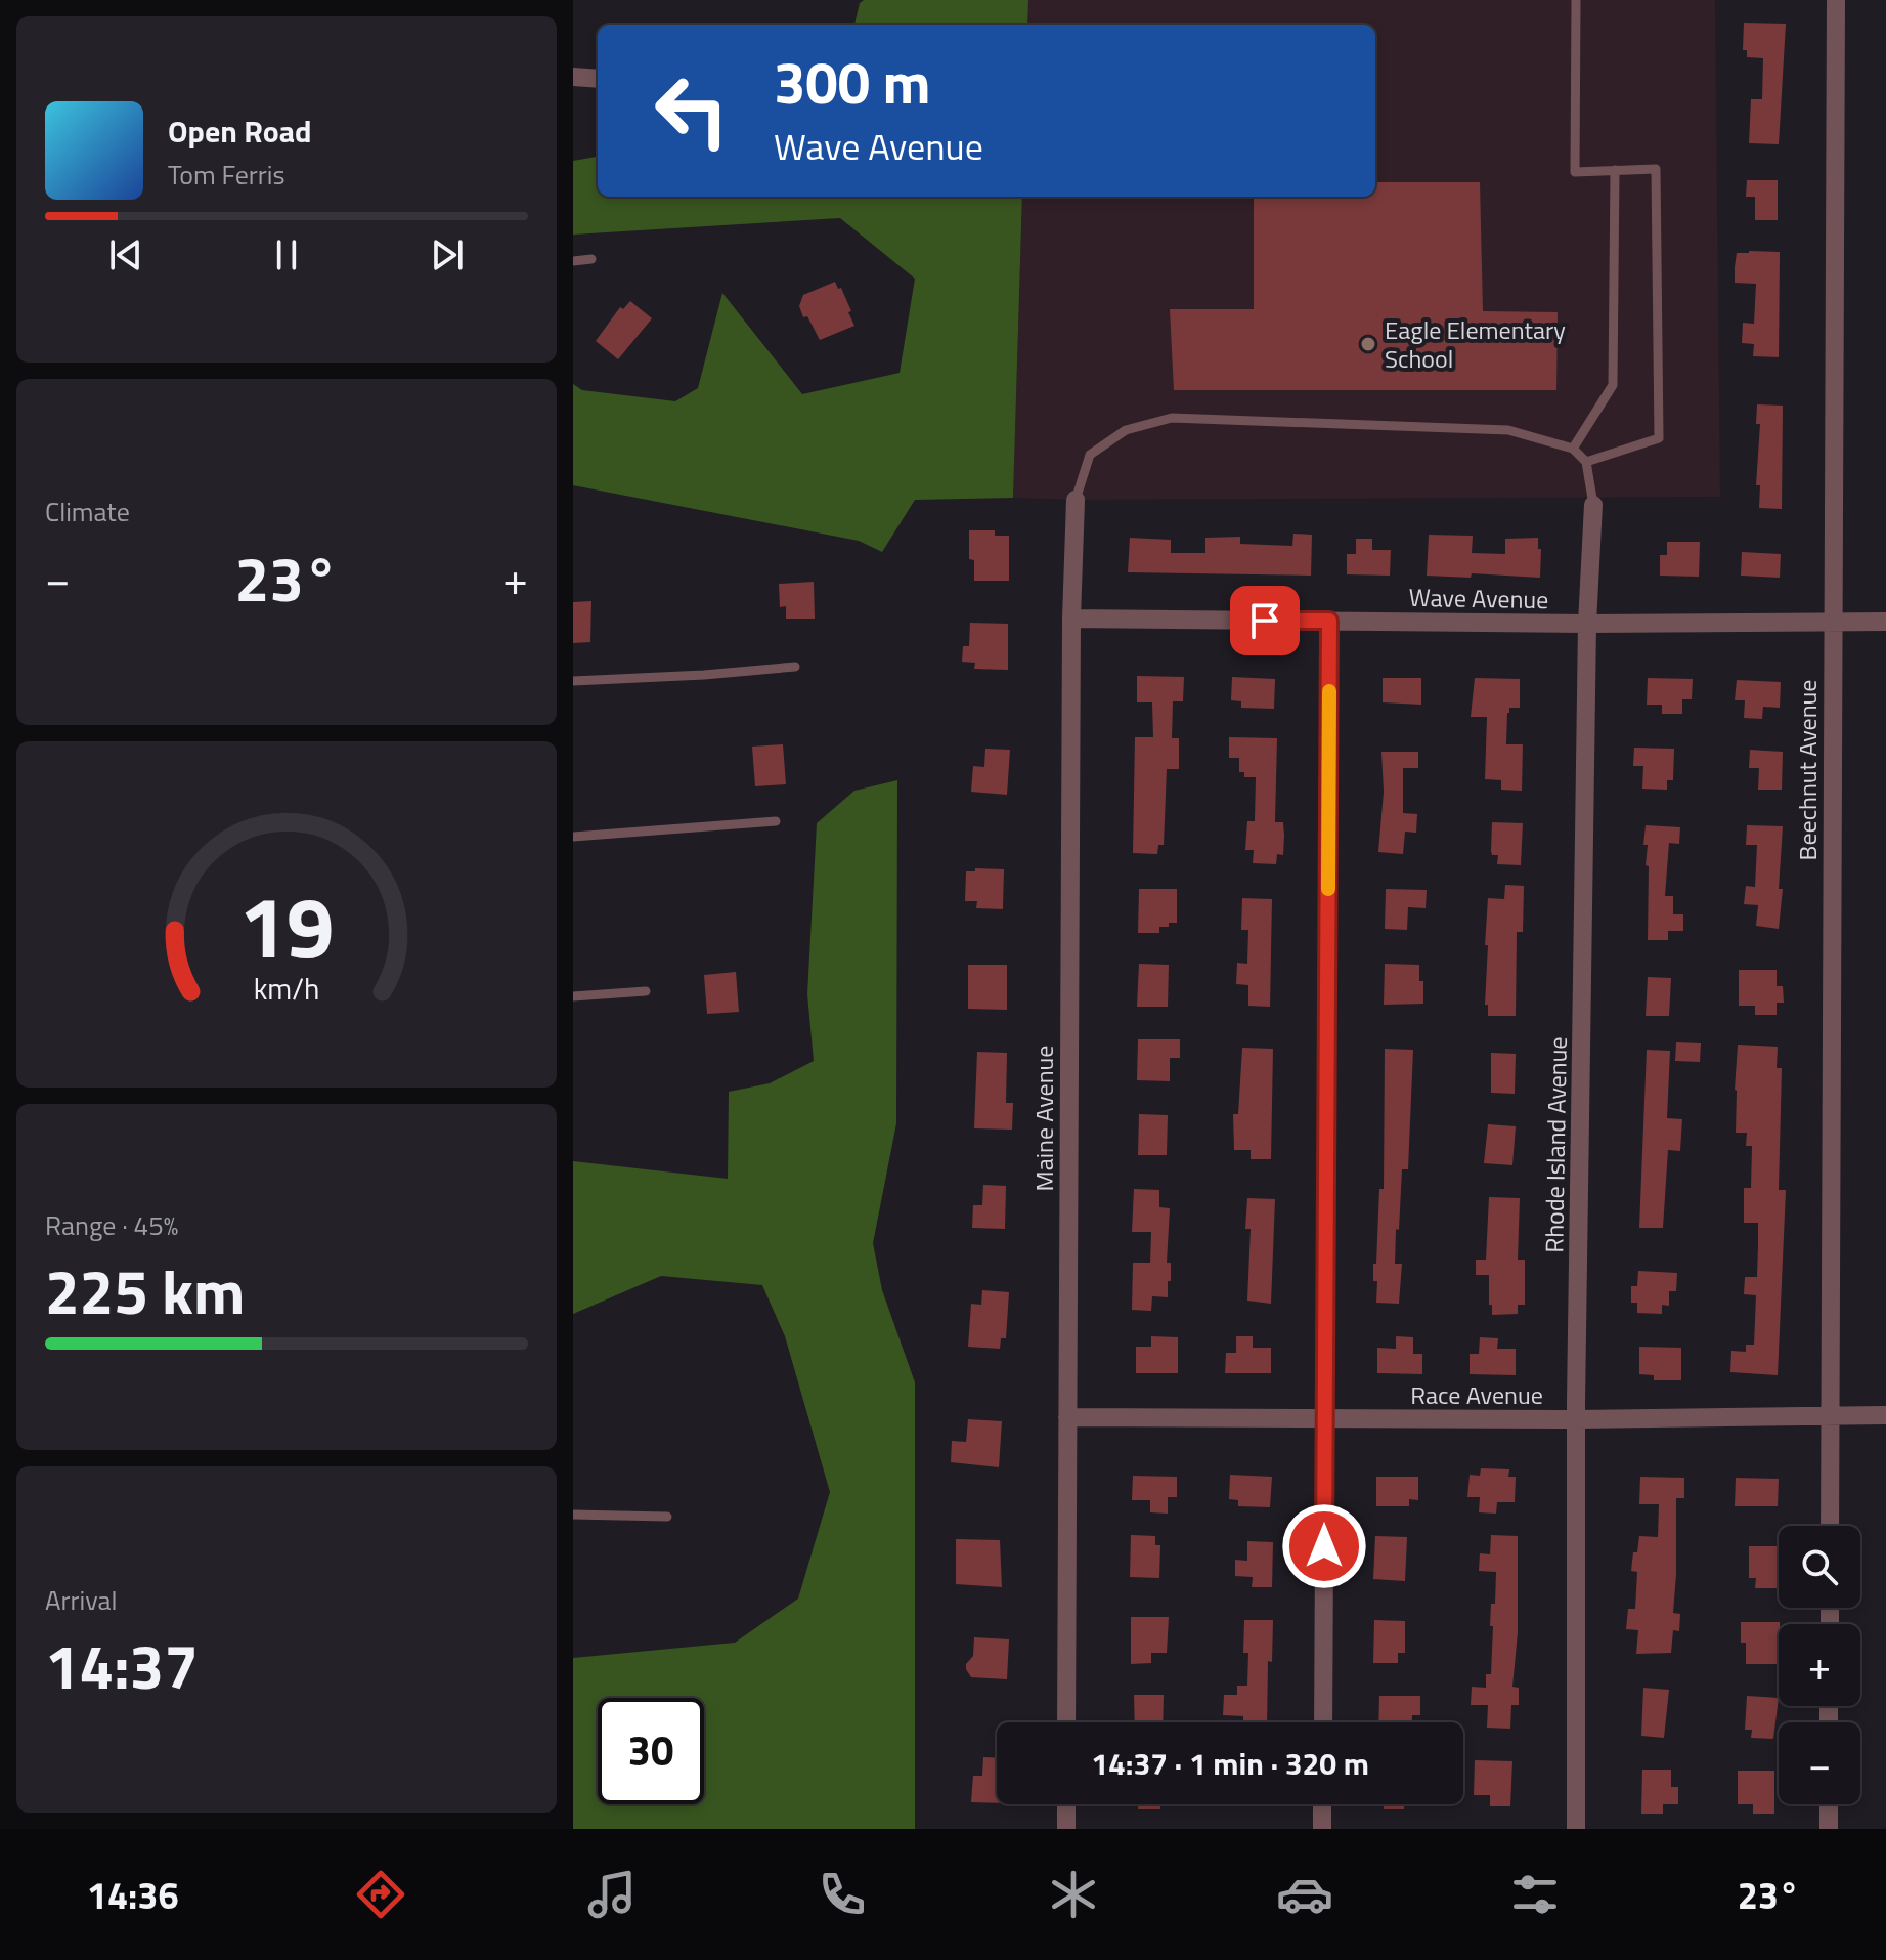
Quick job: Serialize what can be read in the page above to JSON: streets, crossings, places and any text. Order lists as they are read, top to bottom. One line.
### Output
{"streets":{"street":["Wave Avenue","Beechnut Avenue","Maine Avenue","Rhode Island Avenue","Race Avenue"]},"crossings":[["Wave Avenue","Beechnut Avenue"],["Wave Avenue","Maine Avenue"],["Wave Avenue","Rhode Island Avenue"],["Beechnut Avenue","Race Avenue"],["Maine Avenue","Race Avenue"],["Rhode Island Avenue","Race Avenue"]],"places":["Eagle Elementary School"],"page":{"turn":["300 m","Wave Avenue"],"song":["Open Road","Tom Ferris"],"tile":["Climate",["Range · 45%","225 km"],["Arrival","14:37"]],"heat":["−","23°","+"],"map_buttons":["+","−"],"limit":"30","trip":"14:37 · 1 min · 320 m","tabs":["14:36","23°"],"gauge":["19","km/h"]}}
